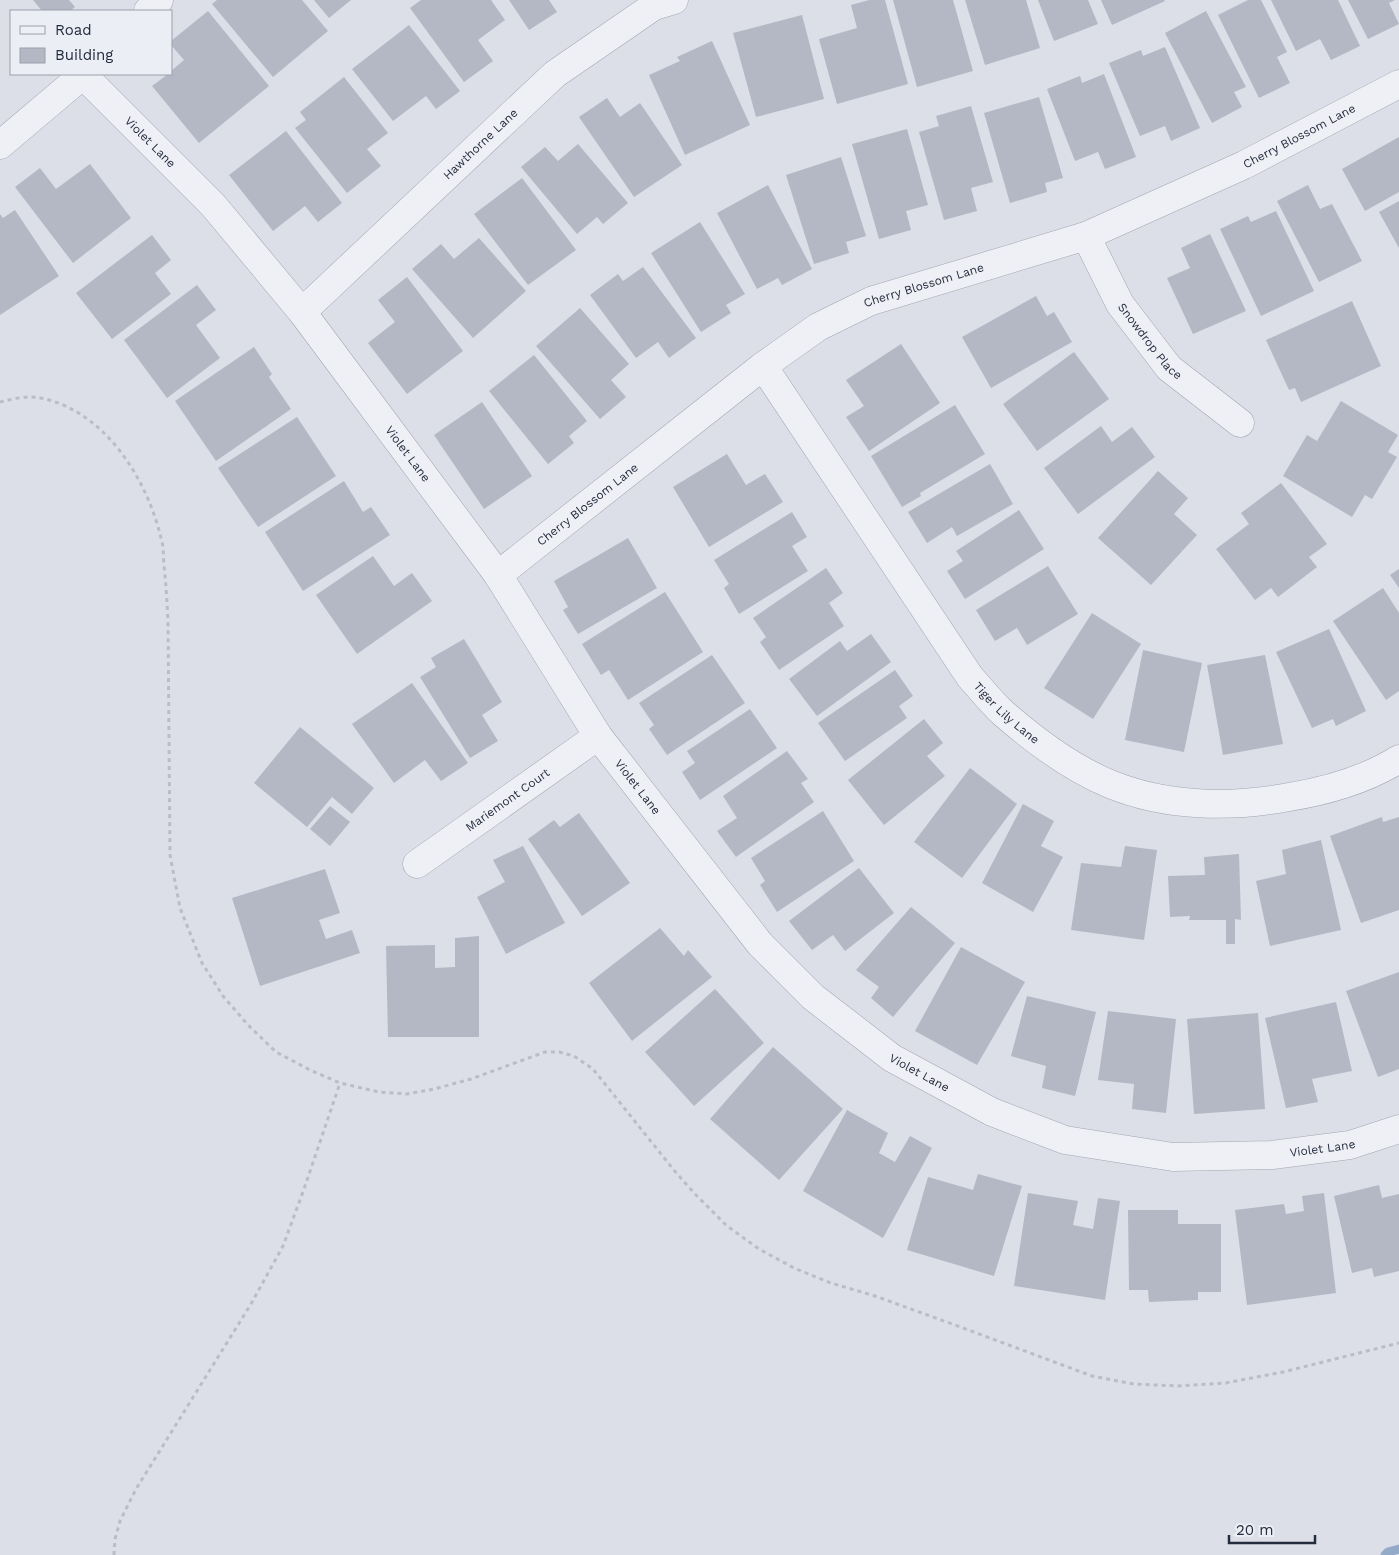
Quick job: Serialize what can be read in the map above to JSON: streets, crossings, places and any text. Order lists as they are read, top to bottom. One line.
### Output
{"streets":{"street":["Cherry Blossom Lane","Violet Lane","Hawthorne Lane","Snowdrop Place","Tiger Lily Lane","Mariemont Court"]},"crossings":[["Cherry Blossom Lane","Violet Lane"],["Cherry Blossom Lane","Snowdrop Place"],["Cherry Blossom Lane","Tiger Lily Lane"],["Violet Lane","Hawthorne Lane"],["Violet Lane","Mariemont Court"]],"legend":["Road","Building"],"scale_bar":"20 m"}
